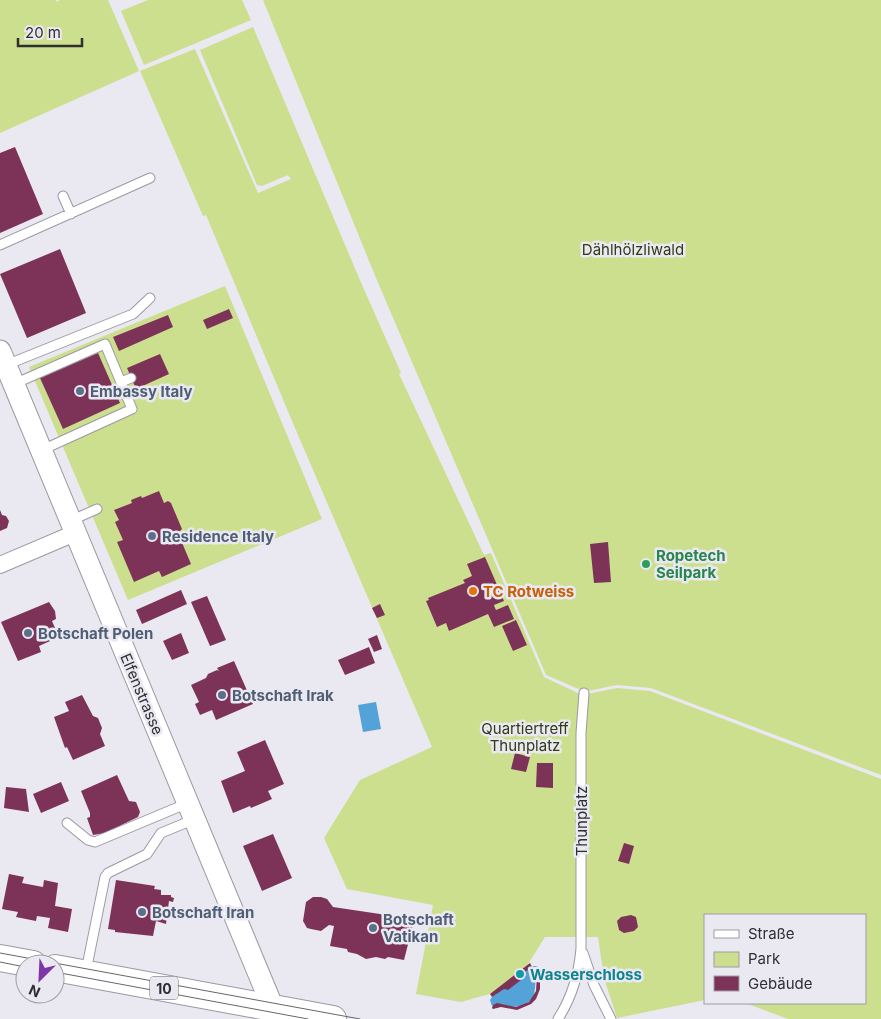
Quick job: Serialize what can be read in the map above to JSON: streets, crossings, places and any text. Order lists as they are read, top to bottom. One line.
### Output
{"streets":{"main road":["10"],"street":["Elfenstrasse"],"lane":["Thunplatz"]},"crossings":[["Elfenstrasse","10"]],"parks":["Dählhölzliwald","Quartiertreff Thunplatz"],"places":["Embassy Italy","Residence Italy","Ropetech Seilpark","TC Rotweiss","Botschaft Polen","Botschaft Irak","Botschaft Iran","Botschaft Vatikan","Wasserschloss"],"legend":["Straße","Park","Gebäude"],"scale_bar":"20 m","north":"bottom left"}
